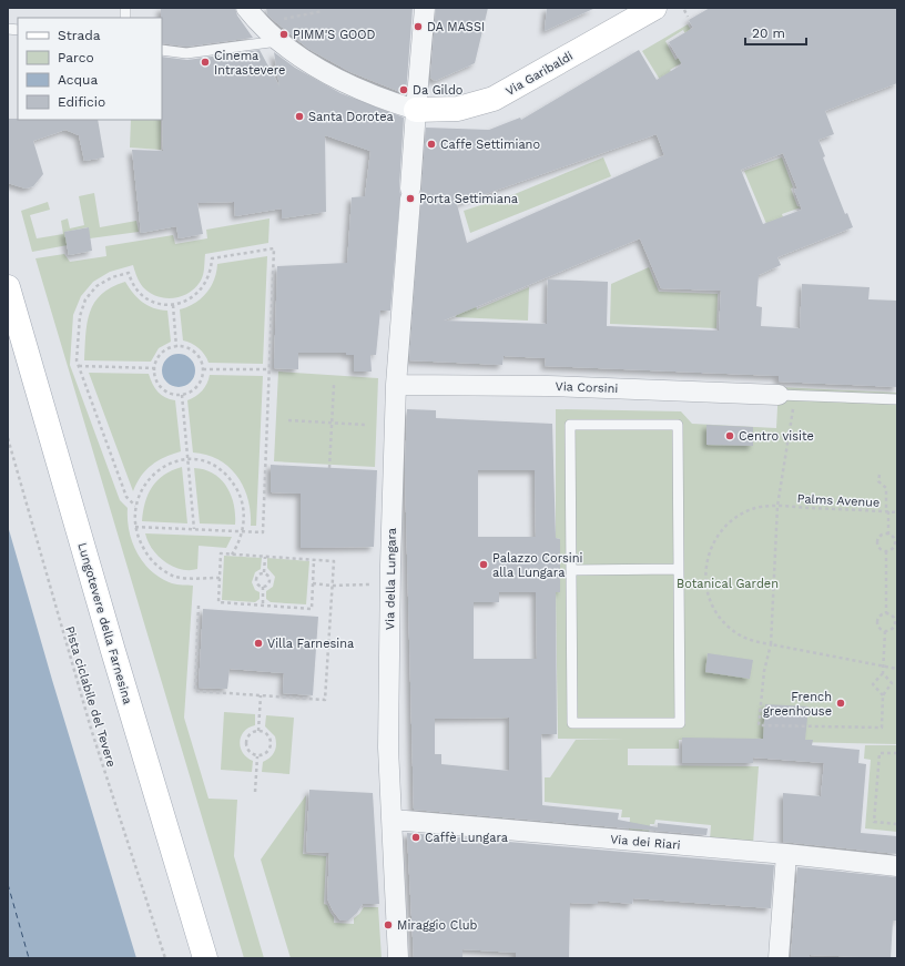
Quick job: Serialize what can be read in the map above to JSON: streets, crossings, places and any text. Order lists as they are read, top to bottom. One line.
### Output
{"streets":{"main road":["Via Garibaldi","Lungotevere della Farnesina"],"street":["Via Corsini","Via della Lungara","Via dei Riari"],"path":["Palms Avenue","Pista ciclabile del Tevere"]},"crossings":[["Via Garibaldi","Via della Lungara"],["Via Corsini","Via della Lungara"],["Via della Lungara","Via dei Riari"]],"parks":["Botanical Garden"],"places":["DA MASSI","PIMM'S GOOD","Cinema Intrastevere","Da Gildo","Santa Dorotea","Caffe Settimiano","Porta Settimiana","Centro visite","Palazzo Corsini alla Lungara","Villa Farnesina","French greenhouse","Caffè Lungara","Miraggio Club"],"legend":["Strada","Parco","Acqua","Edificio"],"scale_bar":"20 m"}
